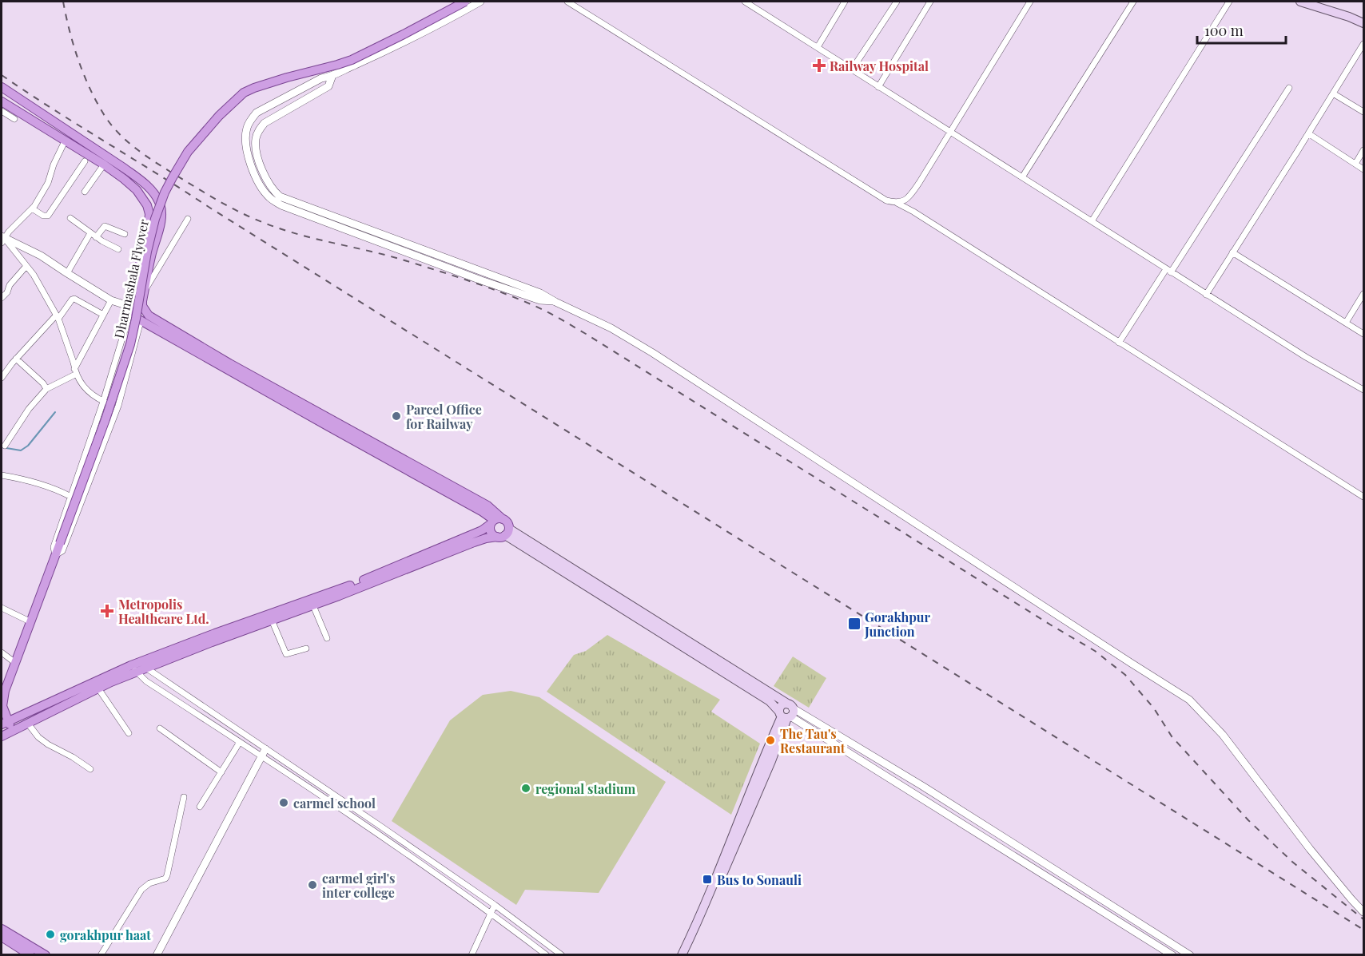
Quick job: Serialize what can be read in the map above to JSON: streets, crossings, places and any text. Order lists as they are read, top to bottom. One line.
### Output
{"streets":{"main road":["Dharmashala Flyover"]},"places":{"health":["Railway Hospital","Metropolis Healthcare Ltd."],"other":["Parcel Office for Railway","The Tau's Restaurant","regional stadium","carmel school","carmel girl's inter college","gorakhpur haat"],"transit":["Gorakhpur Junction","Bus to Sonauli"]},"scale_bar":"100 m"}
